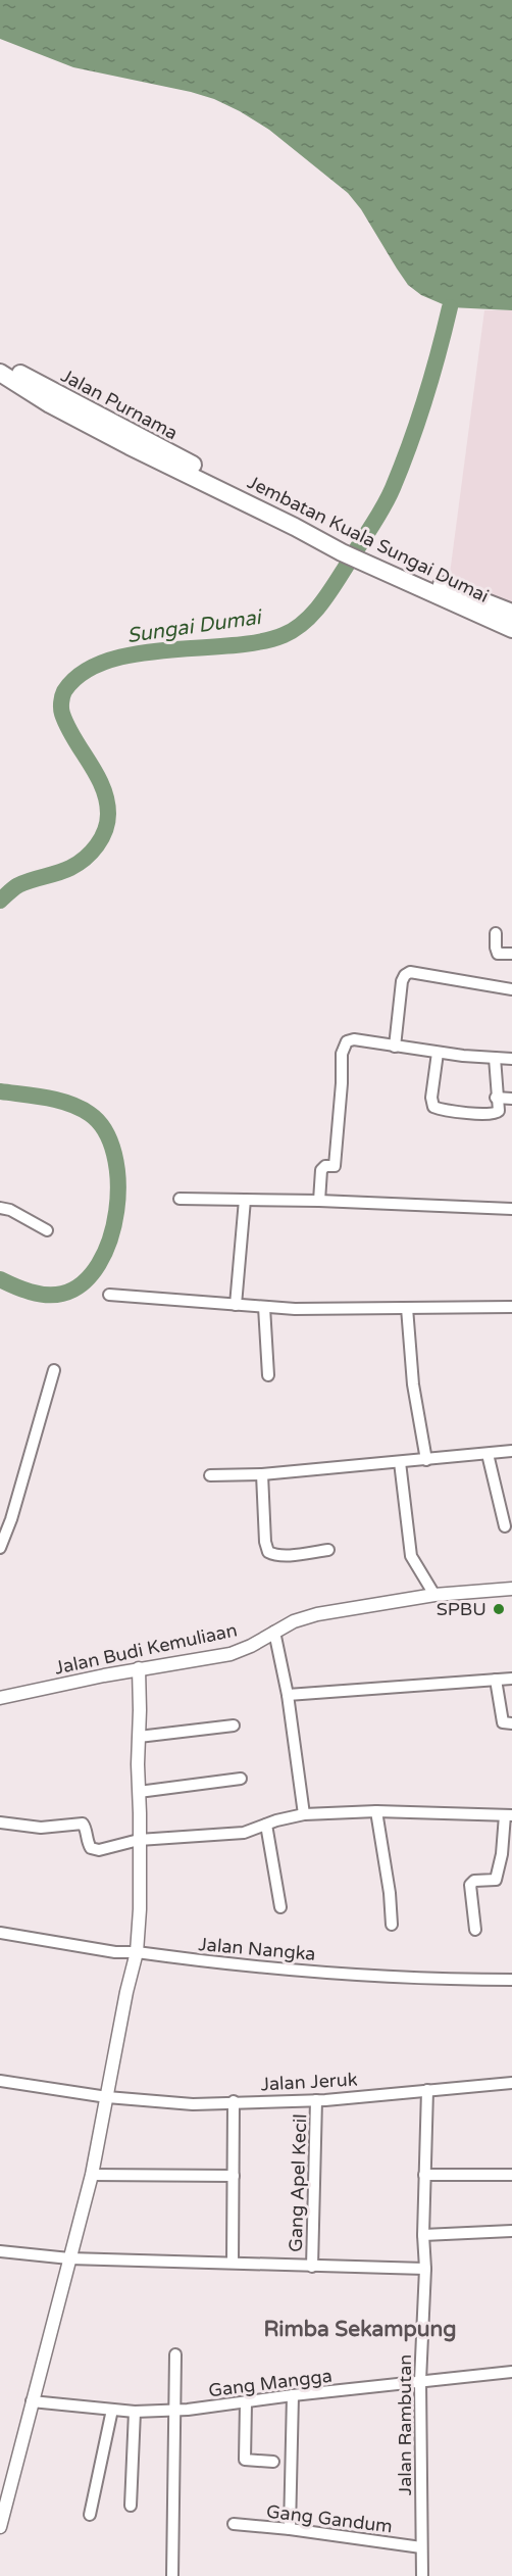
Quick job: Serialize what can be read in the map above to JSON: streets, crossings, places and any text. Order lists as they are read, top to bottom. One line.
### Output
{"streets":{"main road":["Jalan Purnama","Jembatan Kuala Sungai Dumai"],"street":["Jalan Budi Kemuliaan","Jalan Nangka","Jalan Jeruk","Gang Apel Kecil","Gang Mangga","Jalan Rambutan","Gang Gandum"]},"crossings":[["Jalan Purnama","Jembatan Kuala Sungai Dumai"],["Jalan Jeruk","Gang Apel Kecil"],["Jalan Jeruk","Jalan Rambutan"],["Gang Mangga","Jalan Rambutan"],["Jalan Rambutan","Gang Gandum"]],"districts":["Rimba Sekampung"],"water":["Sungai Dumai"],"places":["SPBU"]}
